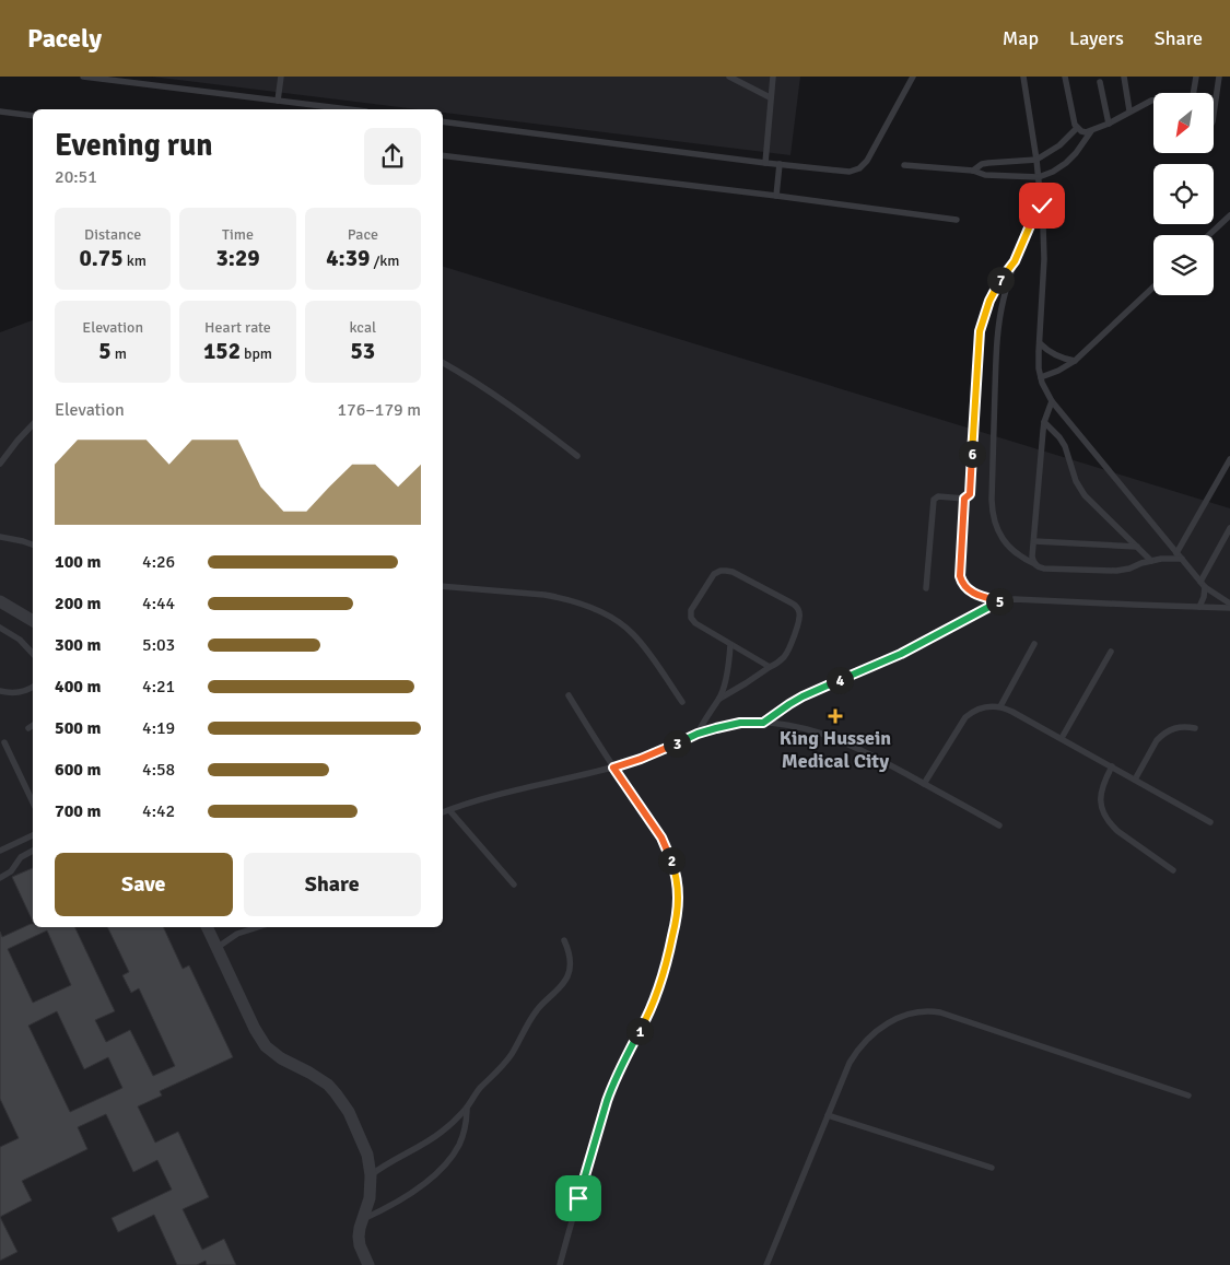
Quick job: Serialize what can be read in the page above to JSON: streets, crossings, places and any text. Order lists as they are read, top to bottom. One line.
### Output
{"places":{"health":["King Hussein Medical City"]},"north":"bottom left","page":{"header":"Pacely","nav":["Map","Layers","Share"],"heading":["Evening run","20:51"],"stats":[["Distance","0.75 km"],["Time","3:29"],["Pace","4:39 /km"],["Elevation","5 m"],["Heart rate","152 bpm"],["kcal","53"]],"pins":["7","6","5","4","3","2","1"],"chart":["Elevation","176–179 m"],"list":[{"name":"100 m","note":"4:26"},{"name":"200 m","note":"4:44"},{"name":"300 m","note":"5:03"},{"name":"400 m","note":"4:21"},{"name":"500 m","note":"4:19"},{"name":"600 m","note":"4:58"},{"name":"700 m","note":"4:42"}],"buttons":["Save","Share"]}}
